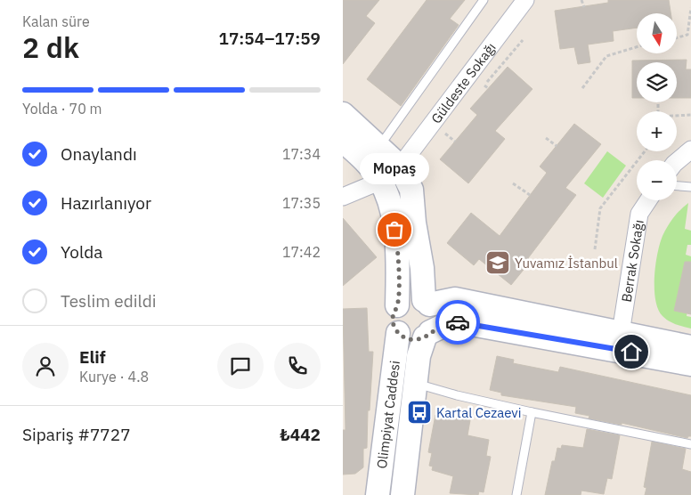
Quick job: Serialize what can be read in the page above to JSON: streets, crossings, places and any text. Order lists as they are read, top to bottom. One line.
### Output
{"streets":{"main road":["Olimpiyat Caddesi"],"street":["Güldeste Sokağı","Berrak Sokağı"]},"places":{"other":["Mopaş"],"school or university":["Yuvamız İstanbul"],"bus stop":["Kartal Cezaevi"]},"north":"bottom","page":{"heading":["2 dk","Kalan süre","17:54–17:59"],"panel":["Elif","Kurye · 4.8","Sipariş #7727","₺442"],"map_buttons":["+","−"],"bar":"Yolda · 70 m","list":[["Onaylandı","17:34"],["Hazırlanıyor","17:35"],["Yolda","17:42"],"Teslim edildi"],"bubble":"Mopaş"}}
